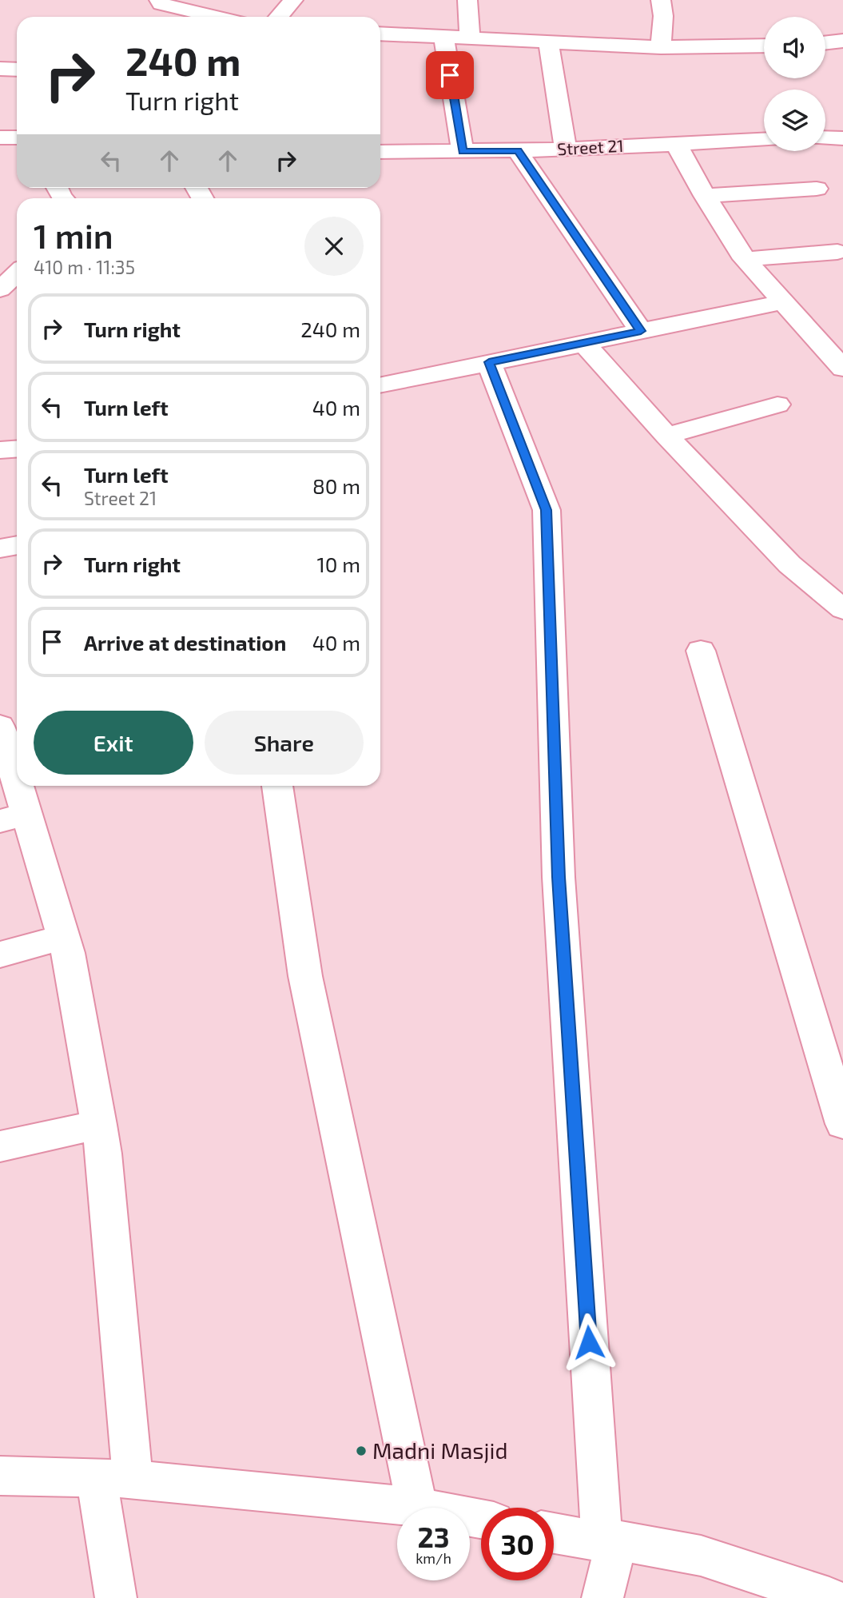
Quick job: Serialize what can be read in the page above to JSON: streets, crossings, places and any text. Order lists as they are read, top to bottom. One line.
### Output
{"streets":{"street":["Street 21"]},"places":["Madni Masjid"],"page":{"turn":["240 m","Turn right"],"heading":["1 min","410 m · 11:35"],"list":[{"name":"Turn right","value":"240 m"},{"name":"Turn left","value":"40 m"},{"name":"Turn left","note":"Street 21","value":"80 m"},{"name":"Turn right","value":"10 m"},{"name":"Arrive at destination","value":"40 m"}],"buttons":["Exit","Share"],"speed":"23 km/h","limit":"30"}}
